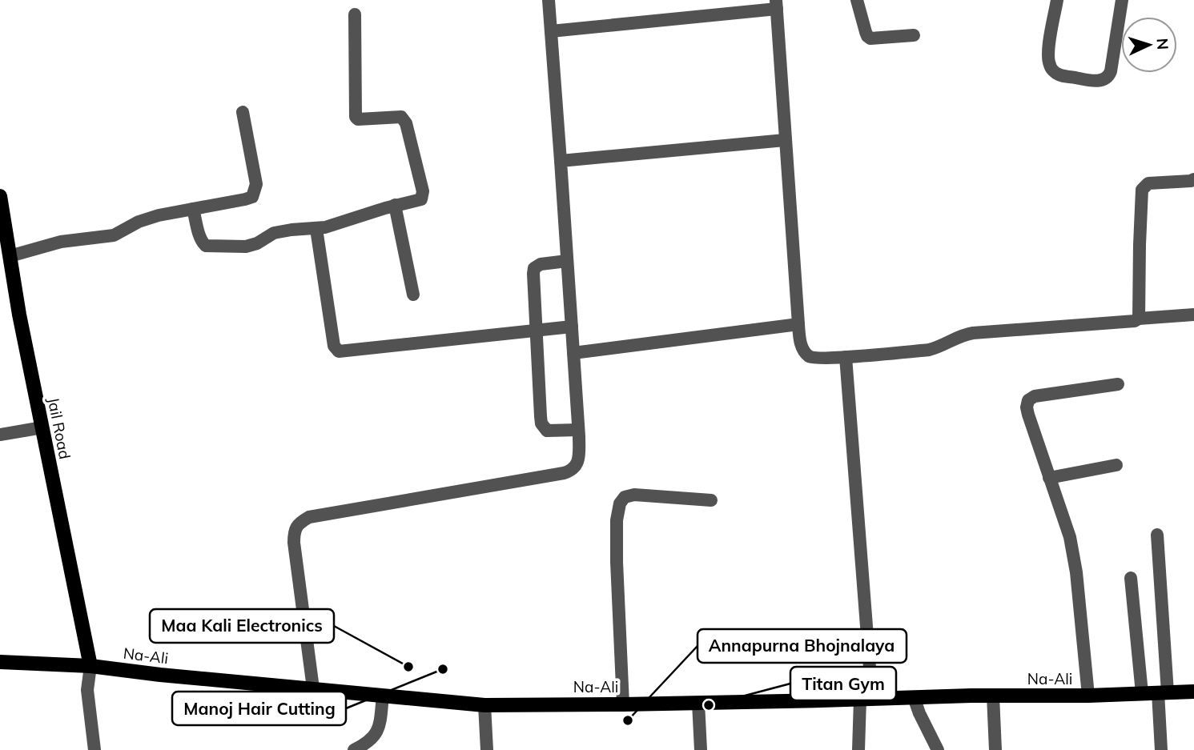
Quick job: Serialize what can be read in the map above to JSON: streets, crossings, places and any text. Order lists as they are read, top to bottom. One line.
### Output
{"streets":{"main road":["Jail Road","Na-Ali"]},"crossings":[["Jail Road","Na-Ali"]],"places":["Maa Kali Electronics","Manoj Hair Cutting","Titan Gym","Annapurna Bhojnalaya"],"north":"right"}
